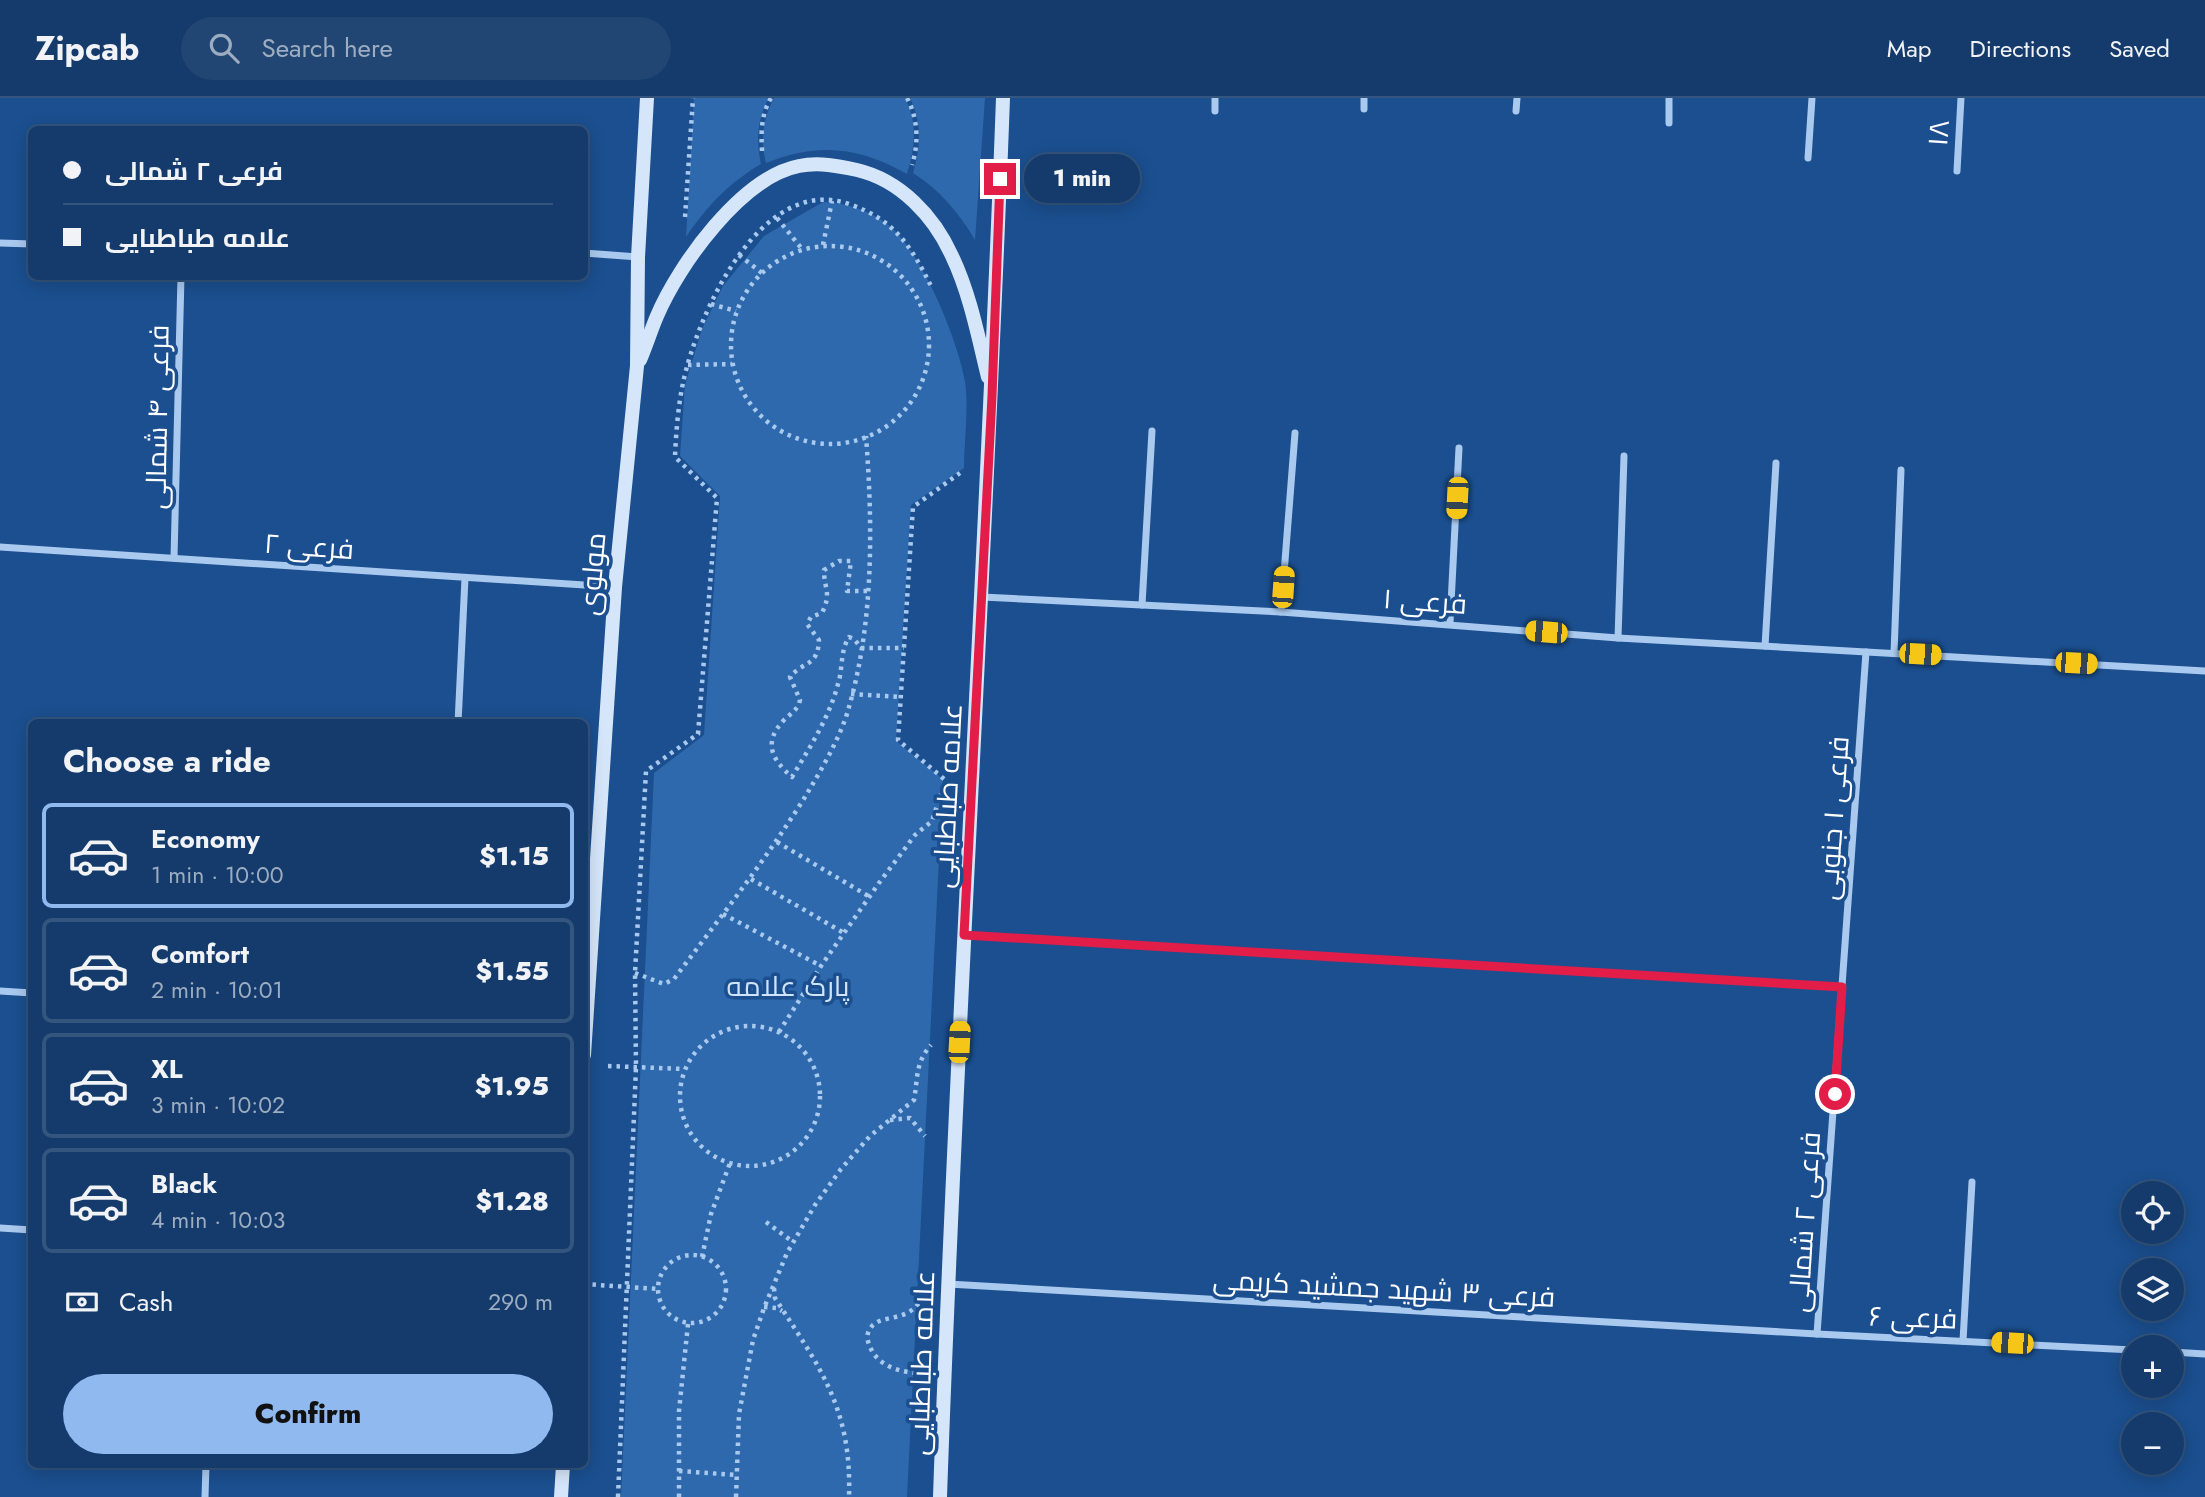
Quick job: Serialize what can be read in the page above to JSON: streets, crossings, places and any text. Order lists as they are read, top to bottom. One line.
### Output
{"streets":{"street":["۱۸","فرعی ۴ شمالی","فرعی ۲","مولوی","فرعی ۱","علامه طباطبایی","فرعی ۱ جنوبی","فرعی ۲ شمالی","فرعی ۳ شهید جمشید کریمی","فرعی ۶"]},"crossings":[["فرعی ۴ شمالی","فرعی ۲"],["فرعی ۲","مولوی"],["فرعی ۱","علامه طباطبایی"],["فرعی ۱","فرعی ۱ جنوبی"],["علامه طباطبایی","فرعی ۳ شهید جمشید کریمی"],["فرعی ۱ جنوبی","فرعی ۲ شمالی"],["فرعی ۲ شمالی","فرعی ۳ شهید جمشید کریمی"],["فرعی ۲ شمالی","فرعی ۶"],["فرعی ۳ شهید جمشید کریمی","فرعی ۶"]],"parks":["پارک علامه"],"page":{"header":"Zipcab","search":"Search here","nav":["Map","Directions","Saved"],"banner":["فرعی ۲ شمالی","علامه طباطبایی"],"bubble":"1 min","heading":"Choose a ride","list":[{"name":"Economy","note":"1 min · 10:00","value":"$1.15"},{"name":"Comfort","note":"2 min · 10:01","value":"$1.55"},{"name":"XL","note":"3 min · 10:02","value":"$1.95"},{"name":"Black","note":"4 min · 10:03","value":"$1.28"}],"map_buttons":["+","−"],"pay":["Cash","290 m"],"buttons":"Confirm"}}
